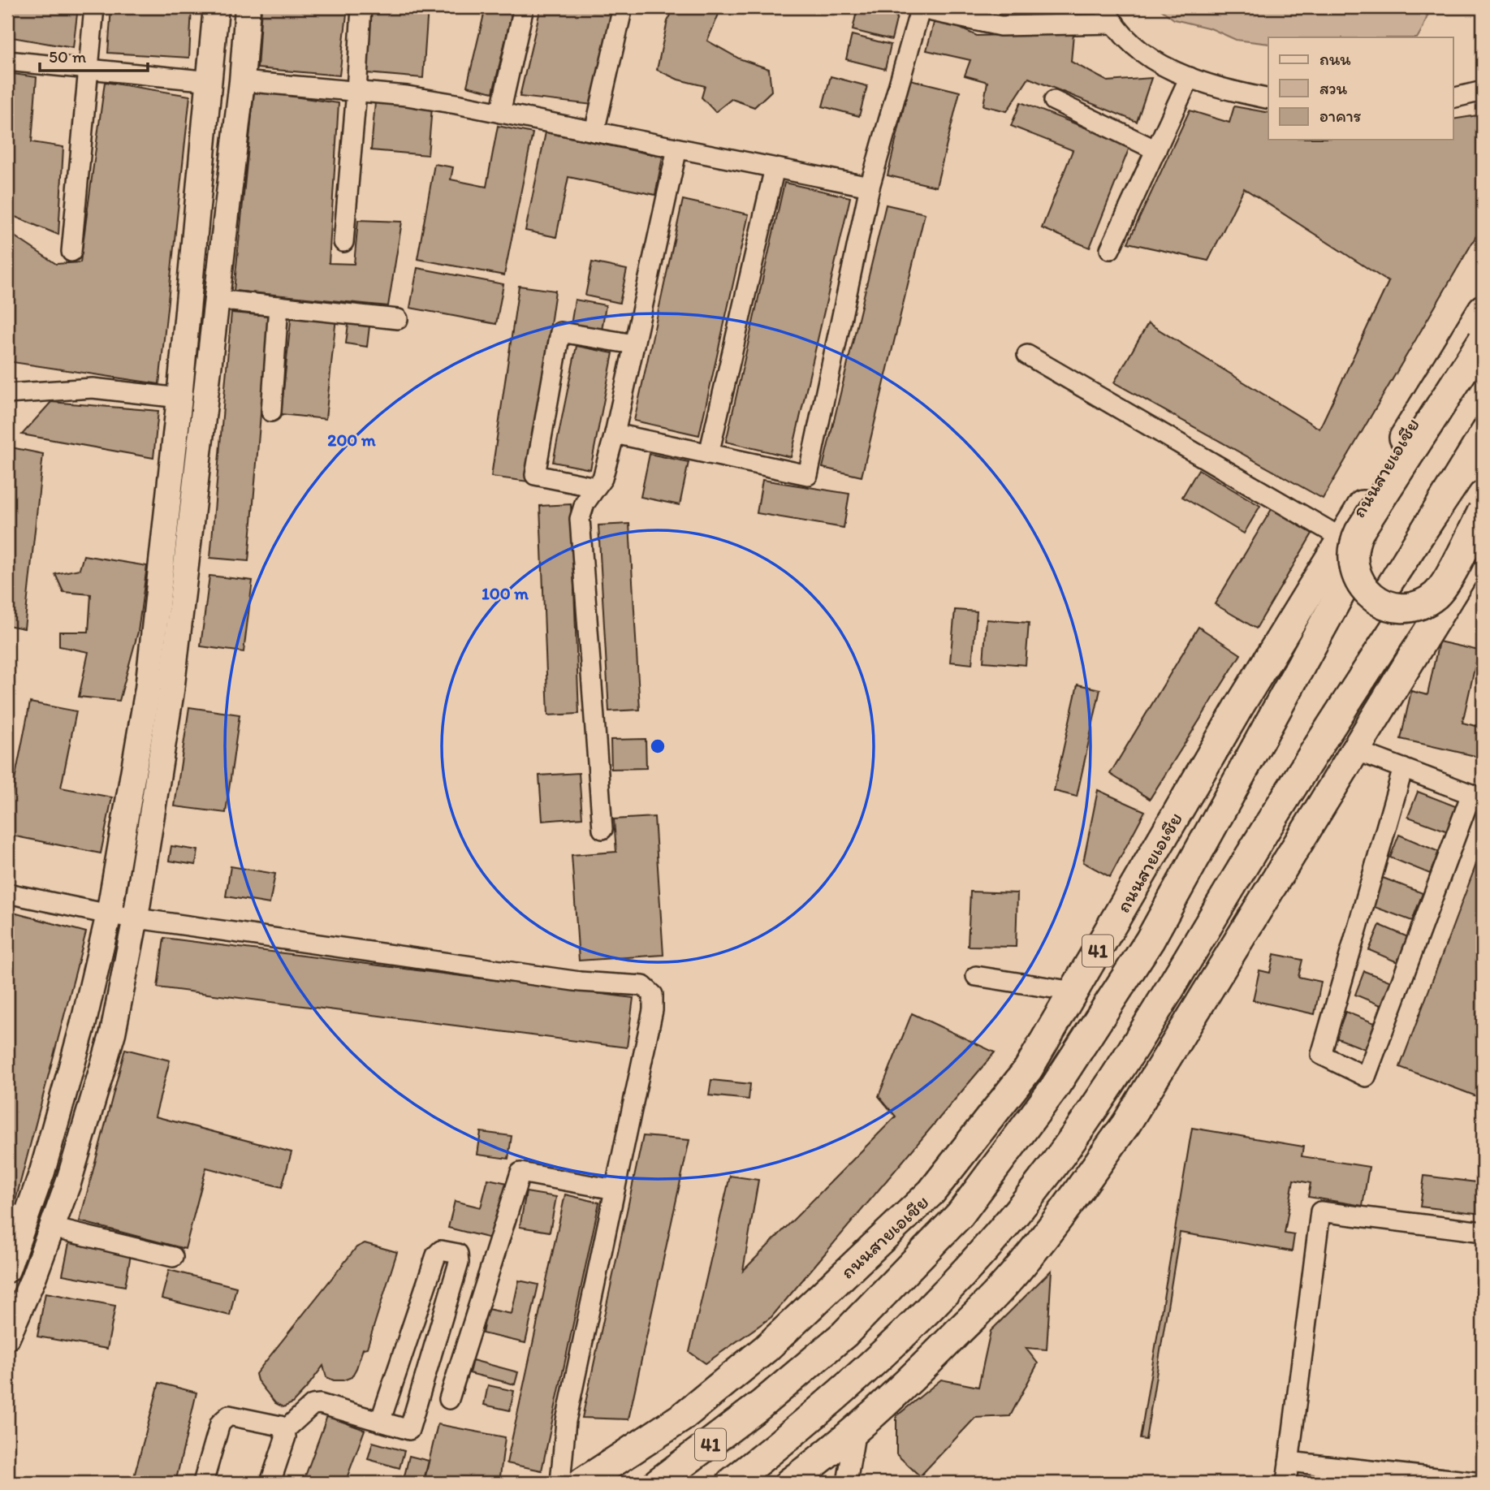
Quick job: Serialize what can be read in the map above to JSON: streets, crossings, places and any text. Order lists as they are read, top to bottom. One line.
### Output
{"streets":{"highway":["ถนนสายเอเชีย","41"]},"legend":["ถนน","สวน","อาคาร"],"scale_bar":"50 m","rings":["200 m","100 m"]}
